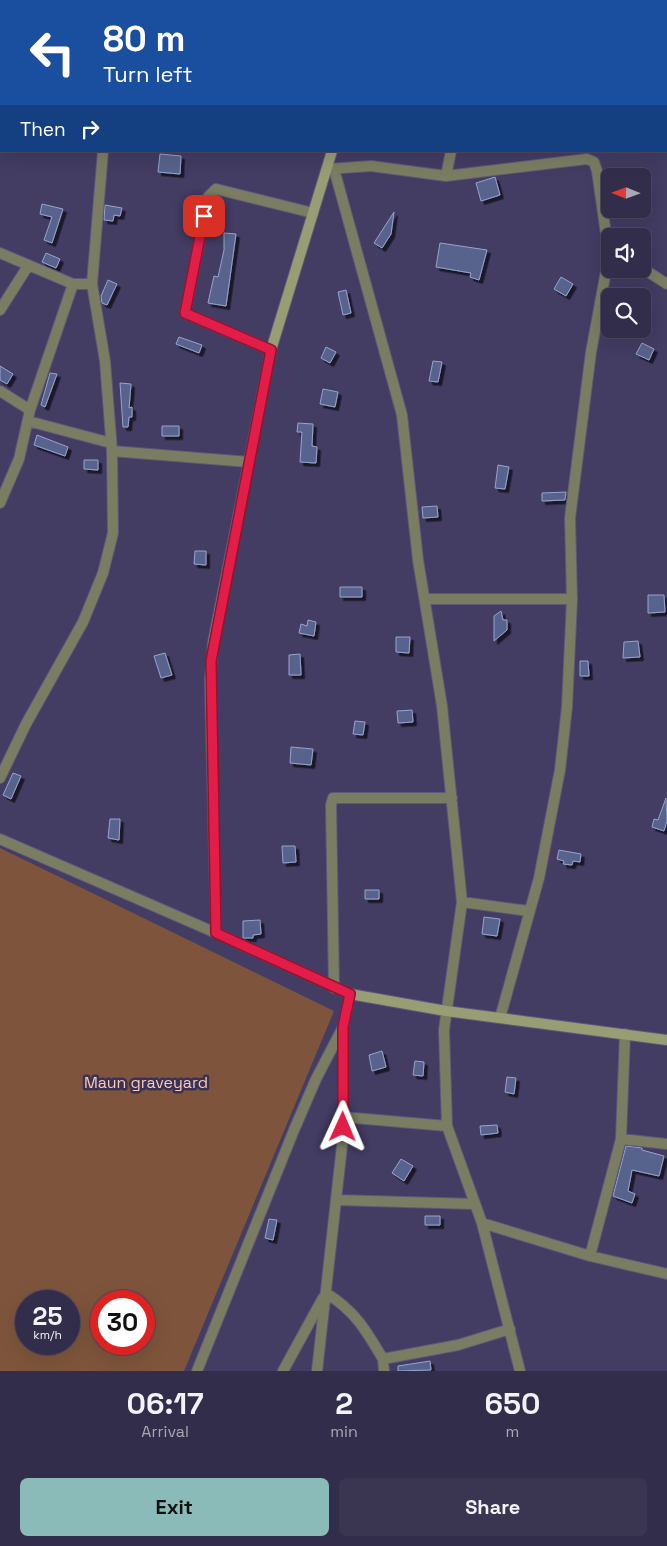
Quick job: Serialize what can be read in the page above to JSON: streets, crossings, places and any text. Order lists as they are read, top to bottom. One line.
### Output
{"parks":["Maun graveyard"],"north":"left","page":{"turn":["80 m","Turn left"],"then":"Then","speed":"25 km/h","limit":"30","eta":["06:17","Arrival","2","min","650","m"],"buttons":["Exit","Share"]}}
